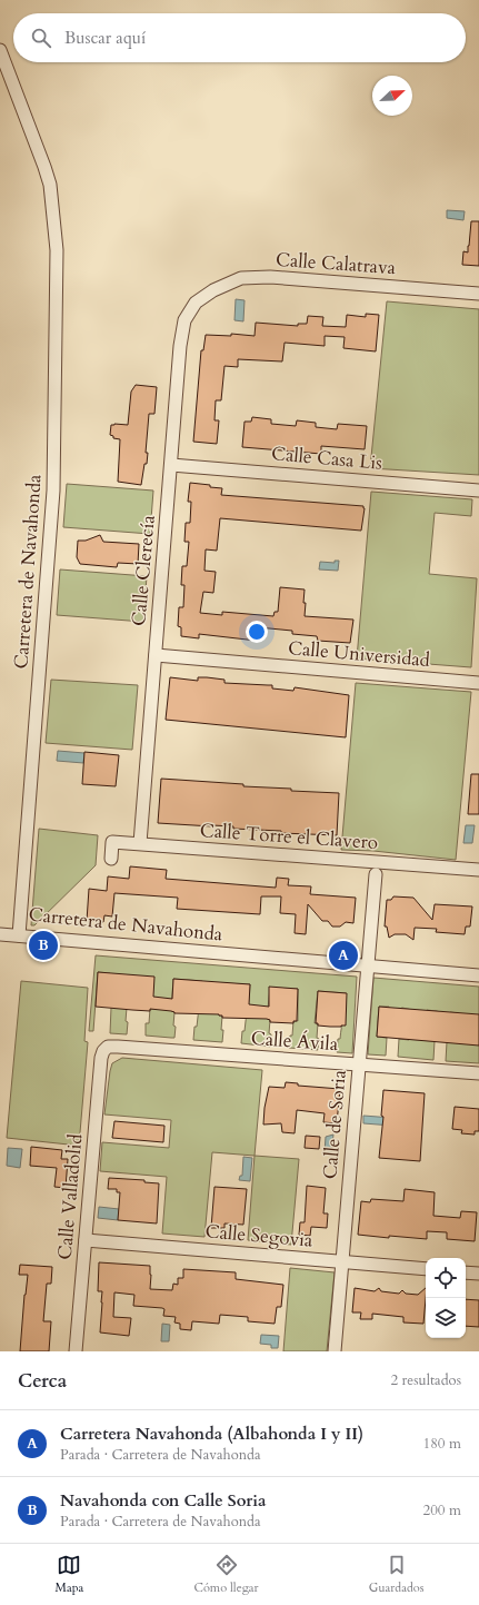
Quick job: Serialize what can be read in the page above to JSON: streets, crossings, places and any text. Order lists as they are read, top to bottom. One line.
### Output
{"streets":{"street":["Calle Calatrava","Calle Casa Lis","Calle Clerecía","Carretera de Navahonda","Calle Universidad","Calle Torre el Clavero","Calle Ávila","Calle de Soria","Calle Valladolid","Calle Segovia"]},"crossings":[["Calle Calatrava","Calle Clerecía"],["Calle Casa Lis","Calle Clerecía"],["Calle Clerecía","Calle Universidad"],["Calle Clerecía","Calle Torre el Clavero"],["Carretera de Navahonda","Calle de Soria"],["Calle Ávila","Calle de Soria"],["Calle Ávila","Calle Valladolid"],["Calle de Soria","Calle Segovia"],["Calle Valladolid","Calle Segovia"]],"north":"top right","page":{"search":"Buscar aquí","pins":["B","A"],"heading":["Cerca","2 resultados"],"list":[{"mark":"A","name":"Carretera Navahonda (Albahonda I y II)","note":"Parada · Carretera de Navahonda","value":"180 m"},{"mark":"B","name":"Navahonda con Calle Soria","note":"Parada · Carretera de Navahonda","value":"200 m"}],"nav":["Mapa","Cómo llegar","Guardados"]}}
